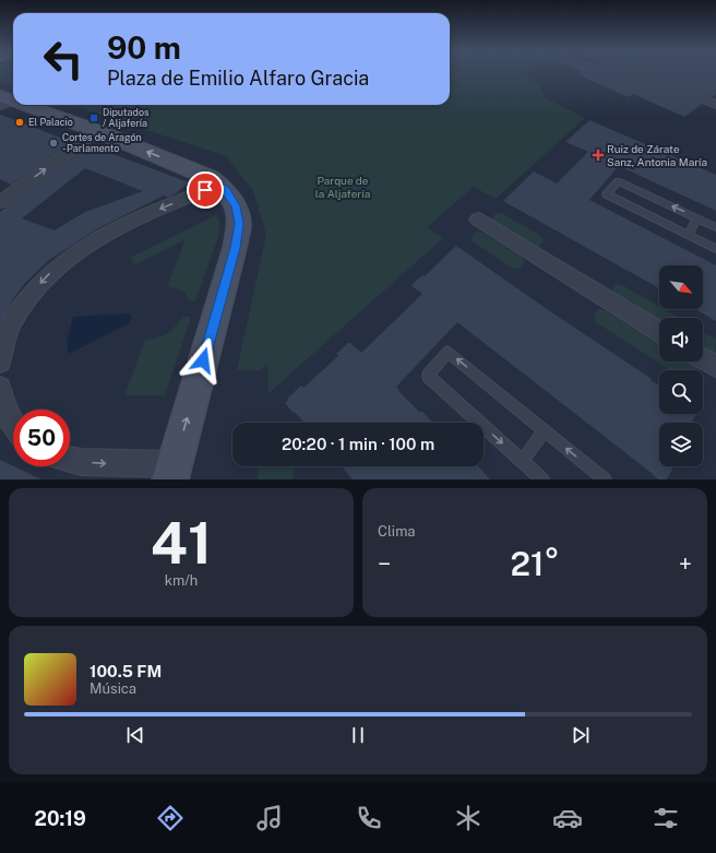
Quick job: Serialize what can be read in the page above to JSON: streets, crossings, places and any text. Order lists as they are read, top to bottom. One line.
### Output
{"parks":["Parque de la Aljafería"],"places":{"transit":["Diputados / Aljafería"],"other":["El Palacio","Cortes de Aragón - Parlamento"],"health":["Ruiz de Zárate Sanz, Antonia María"]},"north":"bottom right","page":{"turn":["90 m","Plaza de Emilio Alfaro Gracia"],"limit":"50","trip":"20:20 · 1 min · 100 m","tile":[["41","km/h"],"Clima"],"heat":["−","21°","+"],"song":["100.5 FM","Música"],"tabs":"20:19"}}
